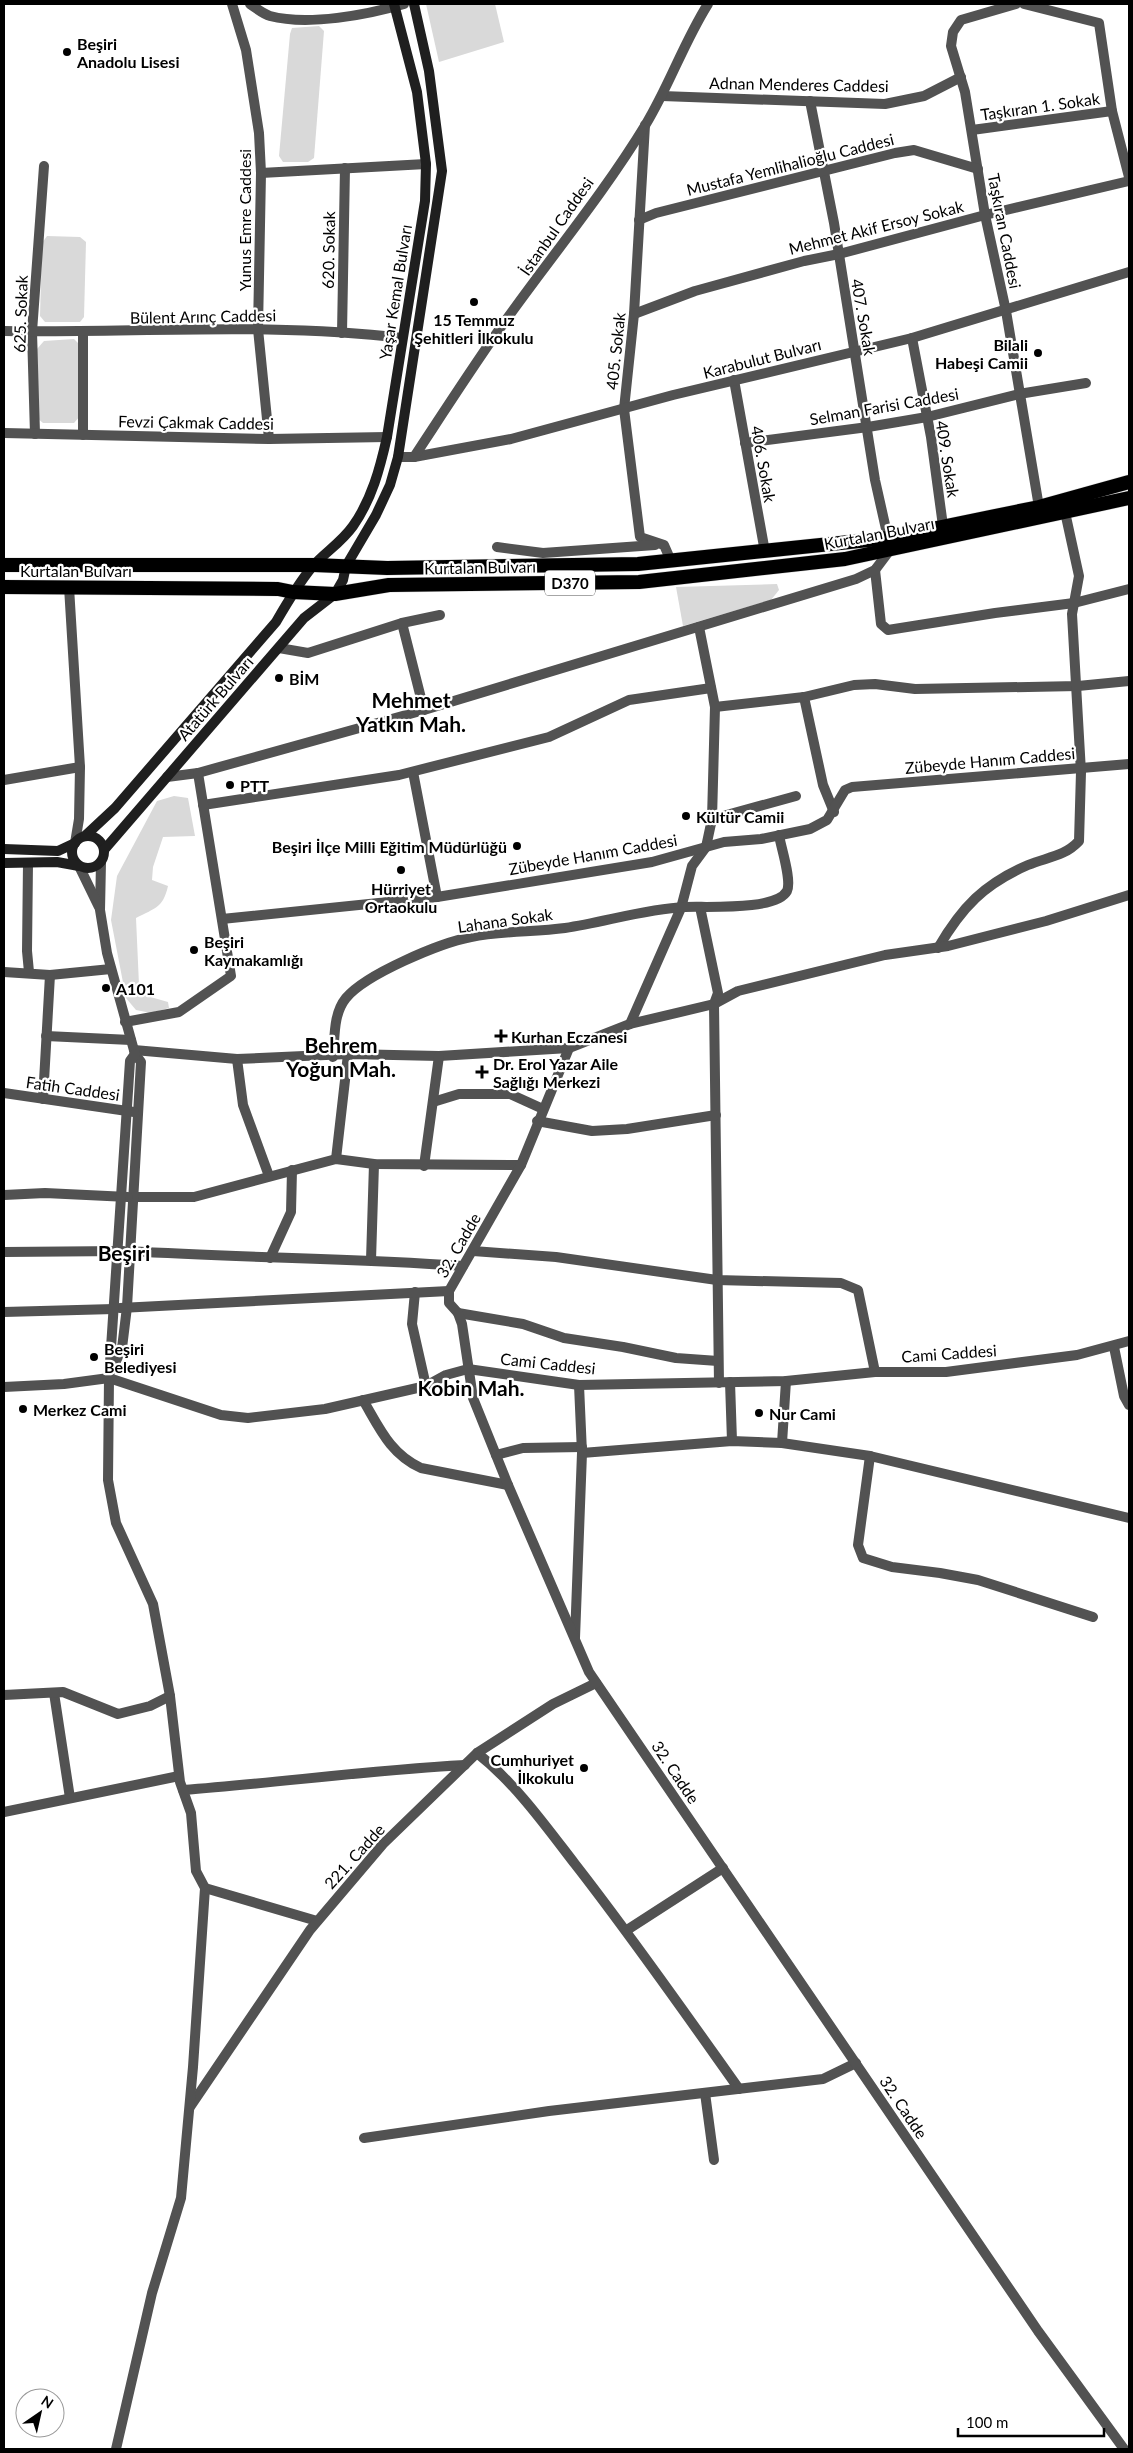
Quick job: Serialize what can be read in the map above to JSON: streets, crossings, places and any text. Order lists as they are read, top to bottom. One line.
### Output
{"streets":{"highway":["Kurtalan Bulvarı","D370"],"main road":["Yaşar Kemal Bulvarı","Atatürk Bulvarı"],"street":["Adnan Menderes Caddesi","Taşkıran 1. Sokak","Mustafa Yemlihalioğlu Caddesi","Yunus Emre Caddesi","İstanbul Caddesi","Mehmet Akif Ersoy Sokak","Taşkıran Caddesi","620. Sokak","625. Sokak","Bülent Arınç Caddesi","407. Sokak","405. Sokak","Karabulut Bulvarı","Selman Farisi Caddesi","Fevzi Çakmak Caddesi","409. Sokak","406. Sokak","Zübeyde Hanım Caddesi","Lahana Sokak","Fatih Caddesi","32. Cadde","Cami Caddesi","221. Cadde"]},"crossings":[["Adnan Menderes Caddesi","İstanbul Caddesi"],["Adnan Menderes Caddesi","Taşkıran Caddesi"],["Adnan Menderes Caddesi","407. Sokak"],["Taşkıran 1. Sokak","Taşkıran Caddesi"],["Mustafa Yemlihalioğlu Caddesi","Taşkıran Caddesi"],["Mustafa Yemlihalioğlu Caddesi","407. Sokak"],["Mustafa Yemlihalioğlu Caddesi","405. Sokak"],["Yunus Emre Caddesi","Bülent Arınç Caddesi"],["Yunus Emre Caddesi","Fevzi Çakmak Caddesi"],["İstanbul Caddesi","405. Sokak"],["İstanbul Caddesi","Karabulut Bulvarı"],["Mehmet Akif Ersoy Sokak","Taşkıran Caddesi"],["Mehmet Akif Ersoy Sokak","407. Sokak"],["Mehmet Akif Ersoy Sokak","405. Sokak"],["Taşkıran Caddesi","Karabulut Bulvarı"],["Taşkıran Caddesi","Selman Farisi Caddesi"],["Taşkıran Caddesi","Kurtalan Bulvarı"],["620. Sokak","Bülent Arınç Caddesi"],["Yaşar Kemal Bulvarı","Bülent Arınç Caddesi"],["Yaşar Kemal Bulvarı","Karabulut Bulvarı"],["Yaşar Kemal Bulvarı","Fevzi Çakmak Caddesi"],["Yaşar Kemal Bulvarı","Kurtalan Bulvarı"],["Yaşar Kemal Bulvarı","Atatürk Bulvarı"],["625. Sokak","Bülent Arınç Caddesi"],["625. Sokak","Fevzi Çakmak Caddesi"],["407. Sokak","Karabulut Bulvarı"],["407. Sokak","Selman Farisi Caddesi"],["407. Sokak","Kurtalan Bulvarı"],["405. Sokak","Karabulut Bulvarı"],["Karabulut Bulvarı","409. Sokak"],["Karabulut Bulvarı","406. Sokak"],["Selman Farisi Caddesi","409. Sokak"],["Selman Farisi Caddesi","406. Sokak"],["409. Sokak","Kurtalan Bulvarı"],["406. Sokak","Kurtalan Bulvarı"],["Kurtalan Bulvarı","Atatürk Bulvarı"],["Zübeyde Hanım Caddesi","Lahana Sokak"],["32. Cadde","Cami Caddesi"],["32. Cadde","221. Cadde"]],"districts":["Mehmet Yatkın Mah.","Behrem Yoğun Mah.","Beşiri","Kobin Mah."],"places":{"other":["Beşiri Anadolu Lisesi","15 Temmuz Şehitleri İlkokulu","Bilali Habeşi Camii","BİM","PTT","Kültür Camii","Beşiri İlçe Milli Eğitim Müdürlüğü","Hürriyet Ortaokulu","Beşiri Kaymakamlığı","A101","Beşiri Belediyesi","Merkez Cami","Nur Cami","Cumhuriyet İlkokulu"],"health":["Kurhan Eczanesi","Dr. Erol Yazar Aile Sağlığı Merkezi"]},"scale_bar":"100 m","north":"top right"}
